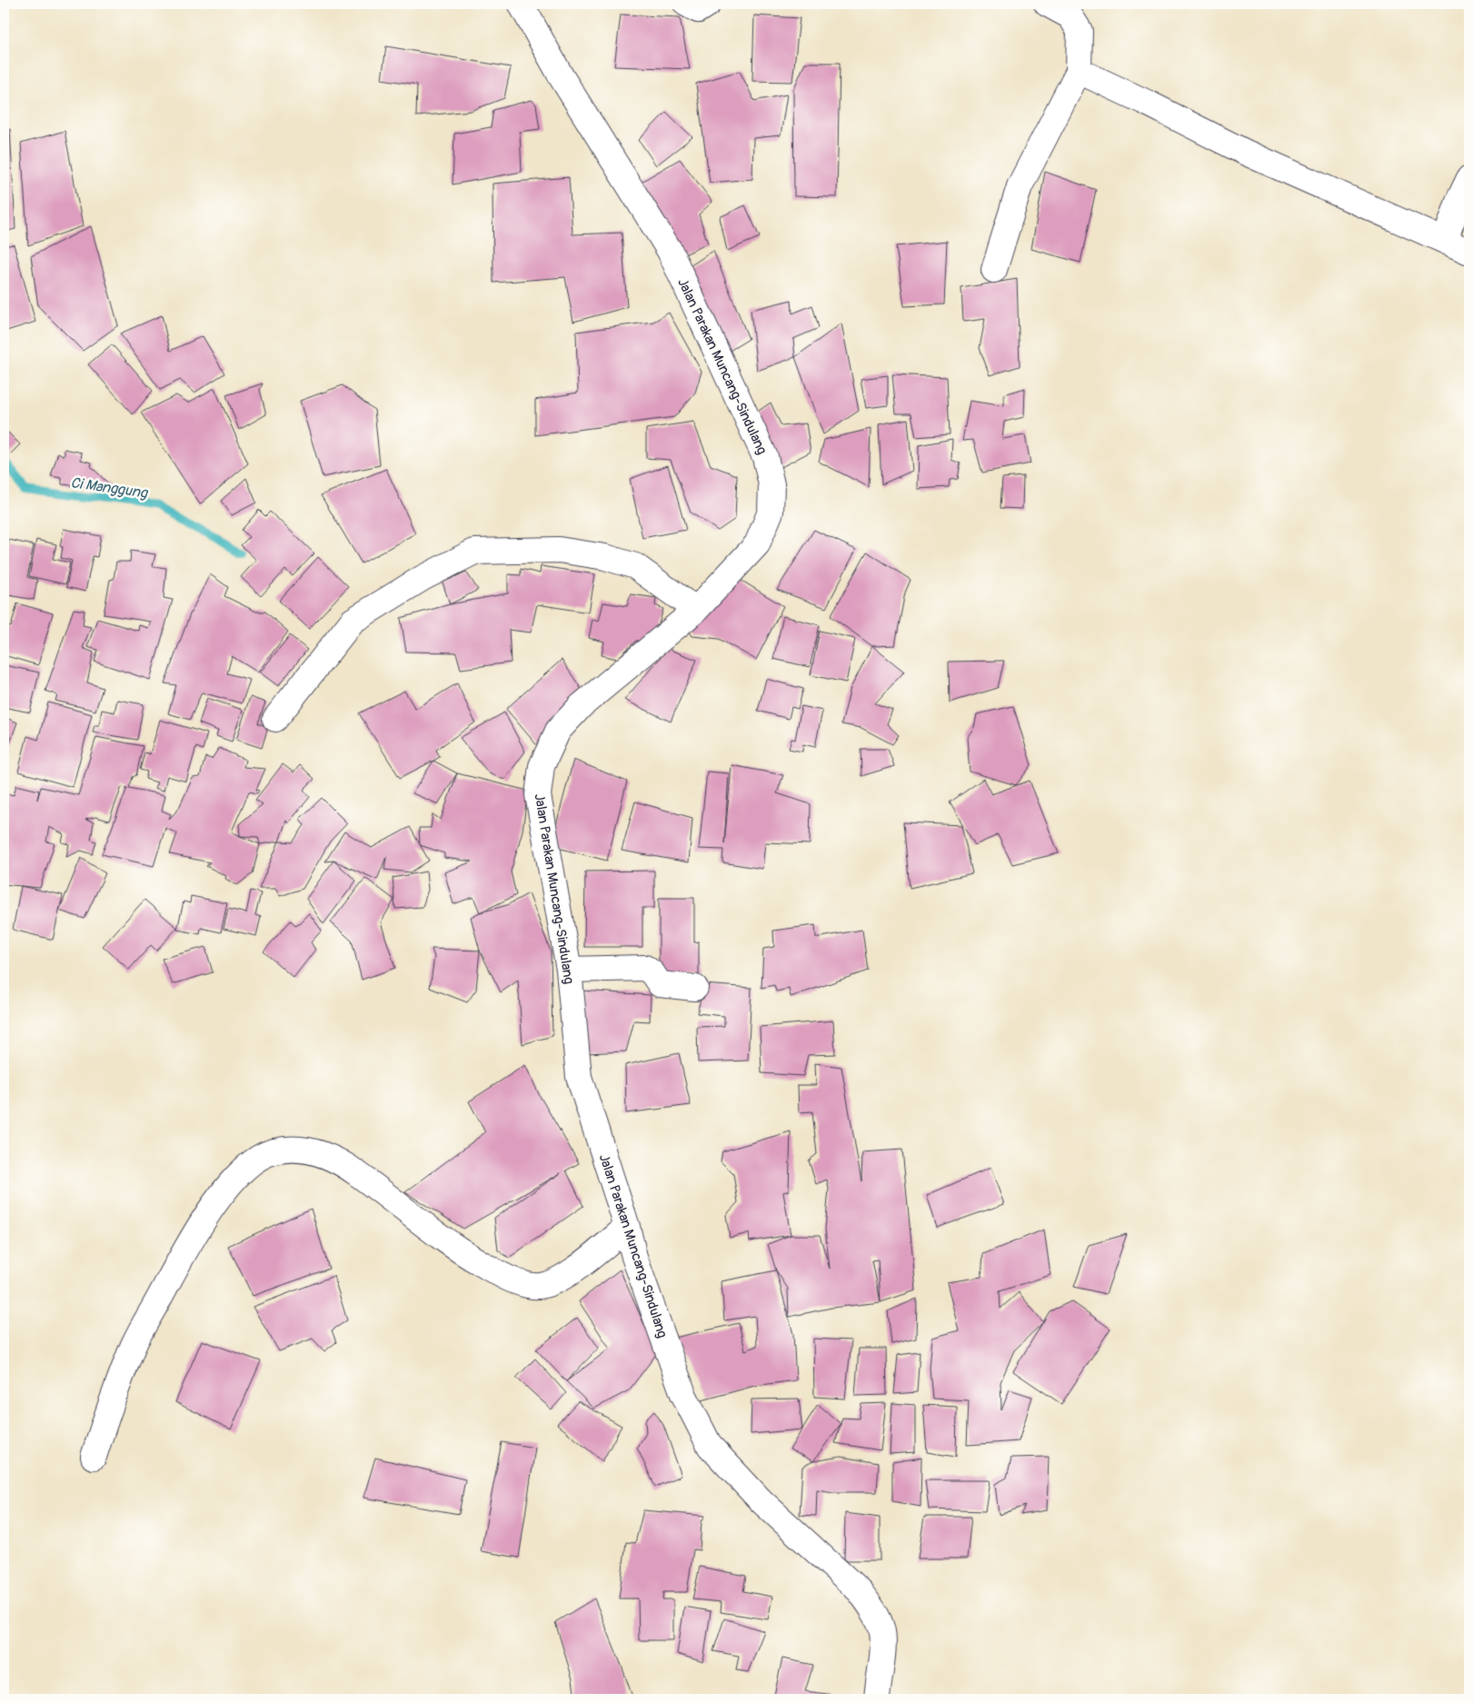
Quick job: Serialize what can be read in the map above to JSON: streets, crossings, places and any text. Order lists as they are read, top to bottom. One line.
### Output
{"streets":{"street":["Jalan Parakan Muncang-Sindulang"]},"water":["Ci Manggung"]}
